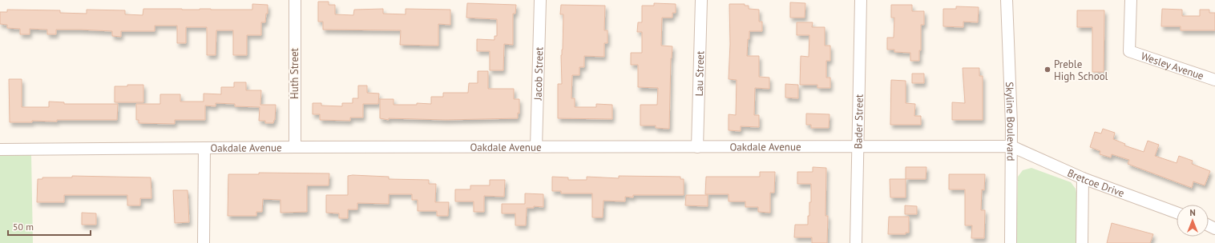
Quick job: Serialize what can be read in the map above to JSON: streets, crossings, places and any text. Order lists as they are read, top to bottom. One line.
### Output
{"streets":{"street":["Wesley Avenue","Huth Street","Jacob Street","Lau Street","Bader Street","Skyline Boulevard","Oakdale Avenue","Bretcoe Drive"]},"crossings":[["Huth Street","Oakdale Avenue"],["Jacob Street","Oakdale Avenue"],["Lau Street","Oakdale Avenue"],["Bader Street","Oakdale Avenue"],["Skyline Boulevard","Oakdale Avenue"],["Skyline Boulevard","Bretcoe Drive"],["Oakdale Avenue","Bretcoe Drive"]],"places":["Preble High School"],"scale_bar":"50 m","north":"top"}
